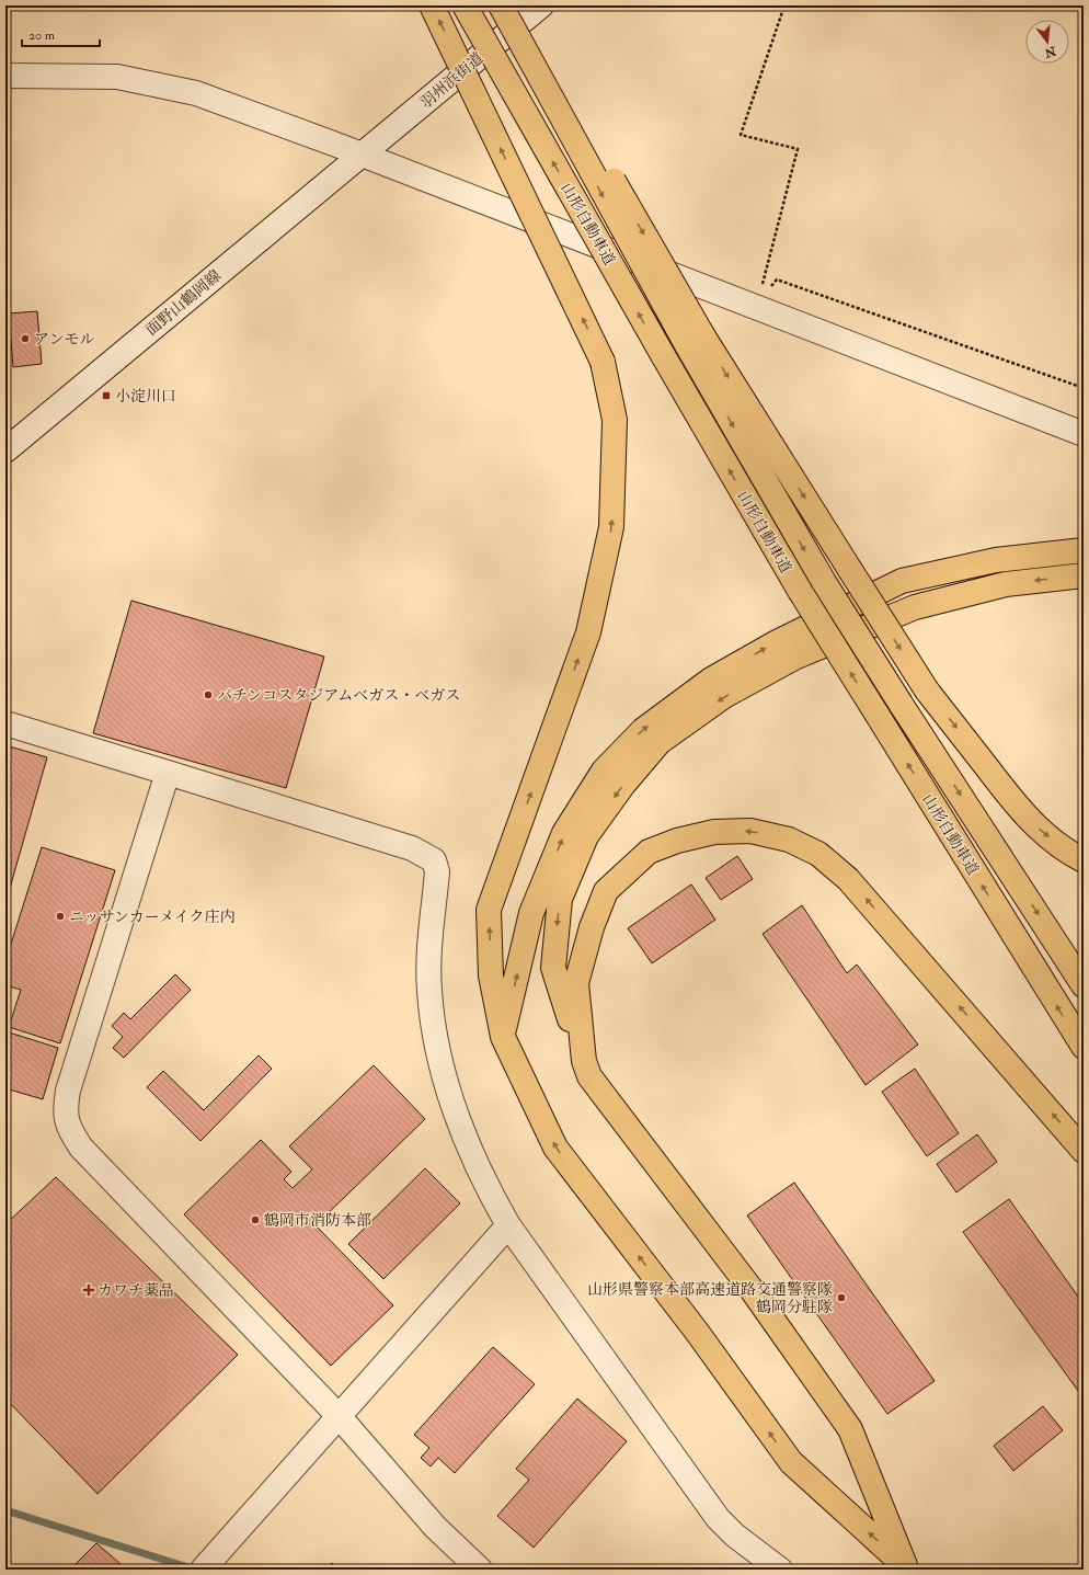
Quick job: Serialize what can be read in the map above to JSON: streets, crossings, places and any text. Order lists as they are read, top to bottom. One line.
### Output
{"streets":{"highway":["山形自動車道"],"street":["羽州浜街道","面野山鶴岡線"]},"crossings":[["羽州浜街道","面野山鶴岡線"]],"places":{"other":["アンモル","パチンコスタジアムベガス・ベガス","ニッサンカーメイク庄内","鶴岡市消防本部","山形県警察本部高速道路交通警察隊 鶴岡分駐隊"],"transit":["小淀川口"],"health":["カワチ薬品"]},"scale_bar":"20 m","north":"bottom"}
